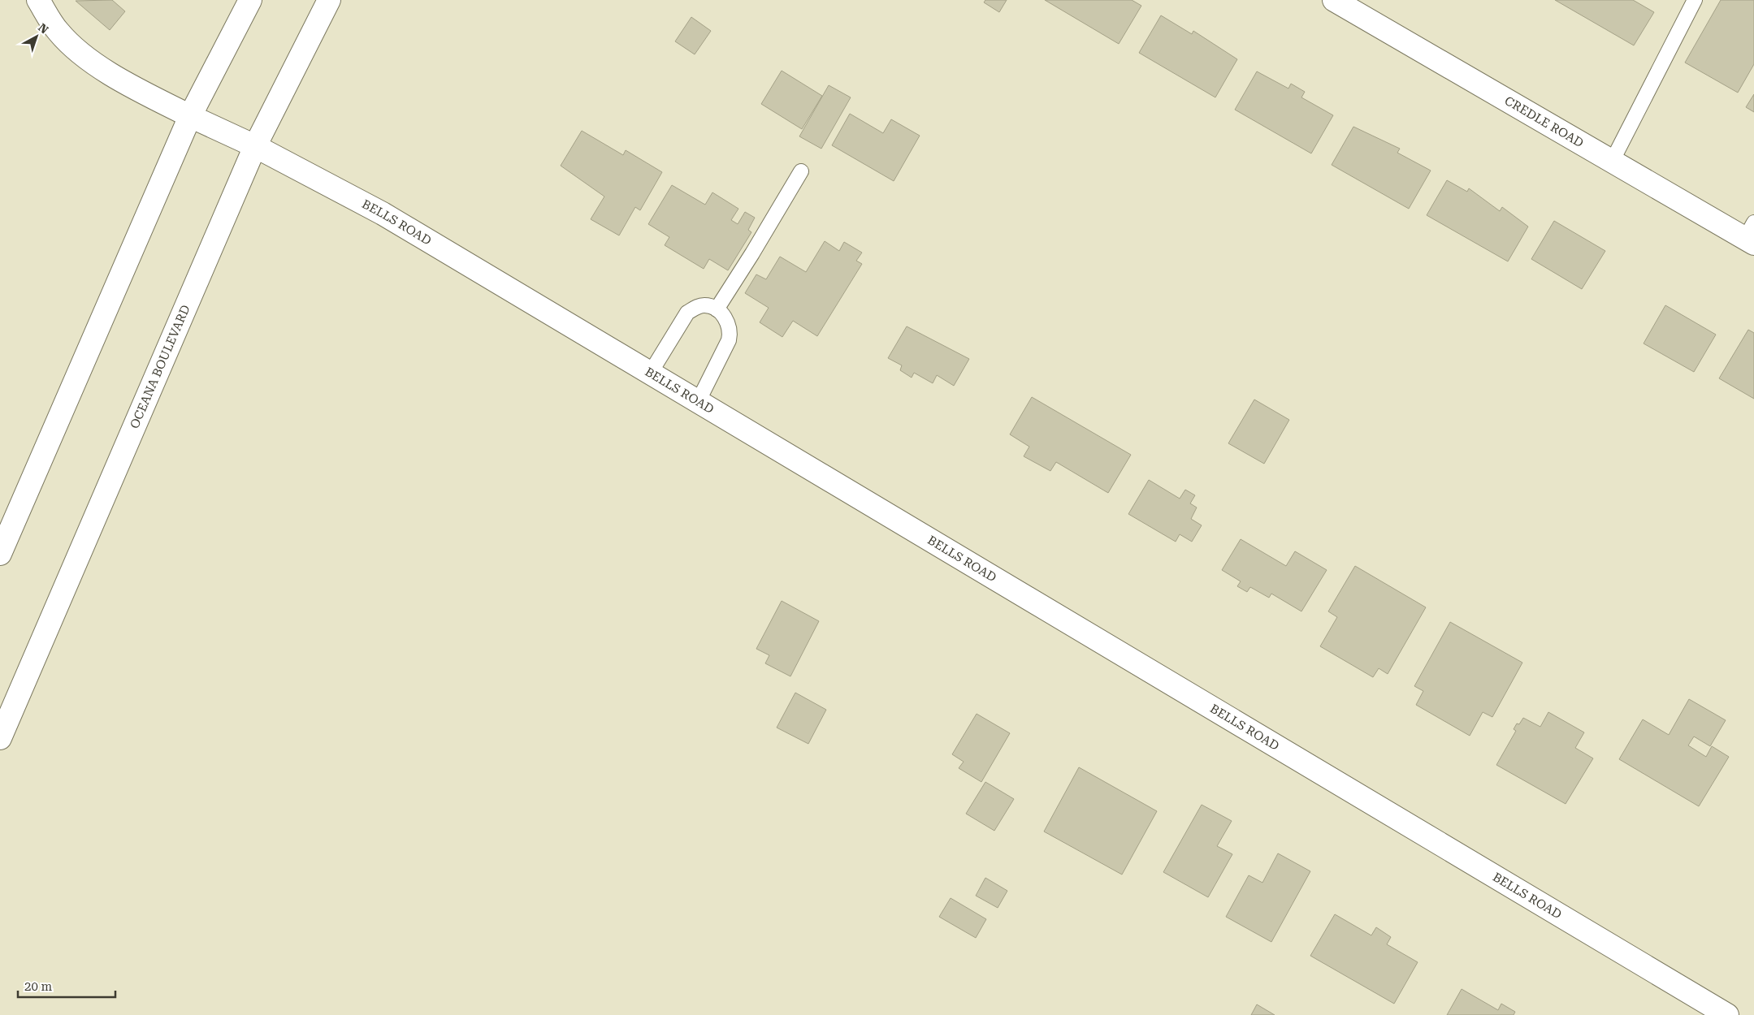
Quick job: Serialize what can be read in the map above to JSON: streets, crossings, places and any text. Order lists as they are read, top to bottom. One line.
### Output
{"streets":{"street":["CREDLE ROAD","BELLS ROAD","OCEANA BOULEVARD"]},"crossings":[["BELLS ROAD","OCEANA BOULEVARD"]],"scale_bar":"20 m","north":"top right"}
